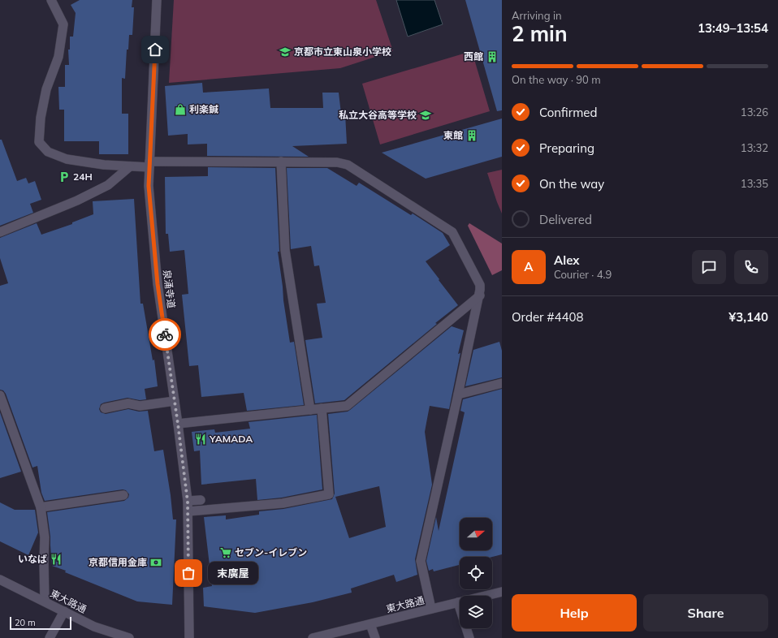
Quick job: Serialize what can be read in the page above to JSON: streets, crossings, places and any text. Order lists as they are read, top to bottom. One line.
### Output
{"streets":{"street":["泉涌寺道","東大路通"]},"places":{"school or university":["京都市立東山泉小学校","私立大谷高等学校"],"building":["西館","東館"],"shop":["利楽鍼"],"parking":["24H"],"restaurant":["YAMADA","いなば"],"supermarket":["セブン-イレブン"],"bank":["京都信用金庫"],"other":["末廣屋"]},"scale_bar":"20 m","north":"right","page":{"heading":["2 min","Arriving in","13:49–13:54"],"panel":["Alex","Courier · 4.9","Order #4408","¥3,140"],"bar":"On the way · 90 m","list":[["Confirmed","13:26"],["Preparing","13:32"],["On the way","13:35"],"Delivered"],"round":"A","bubble":"末廣屋","buttons":["Help","Share"],"scale":"20 m"}}
